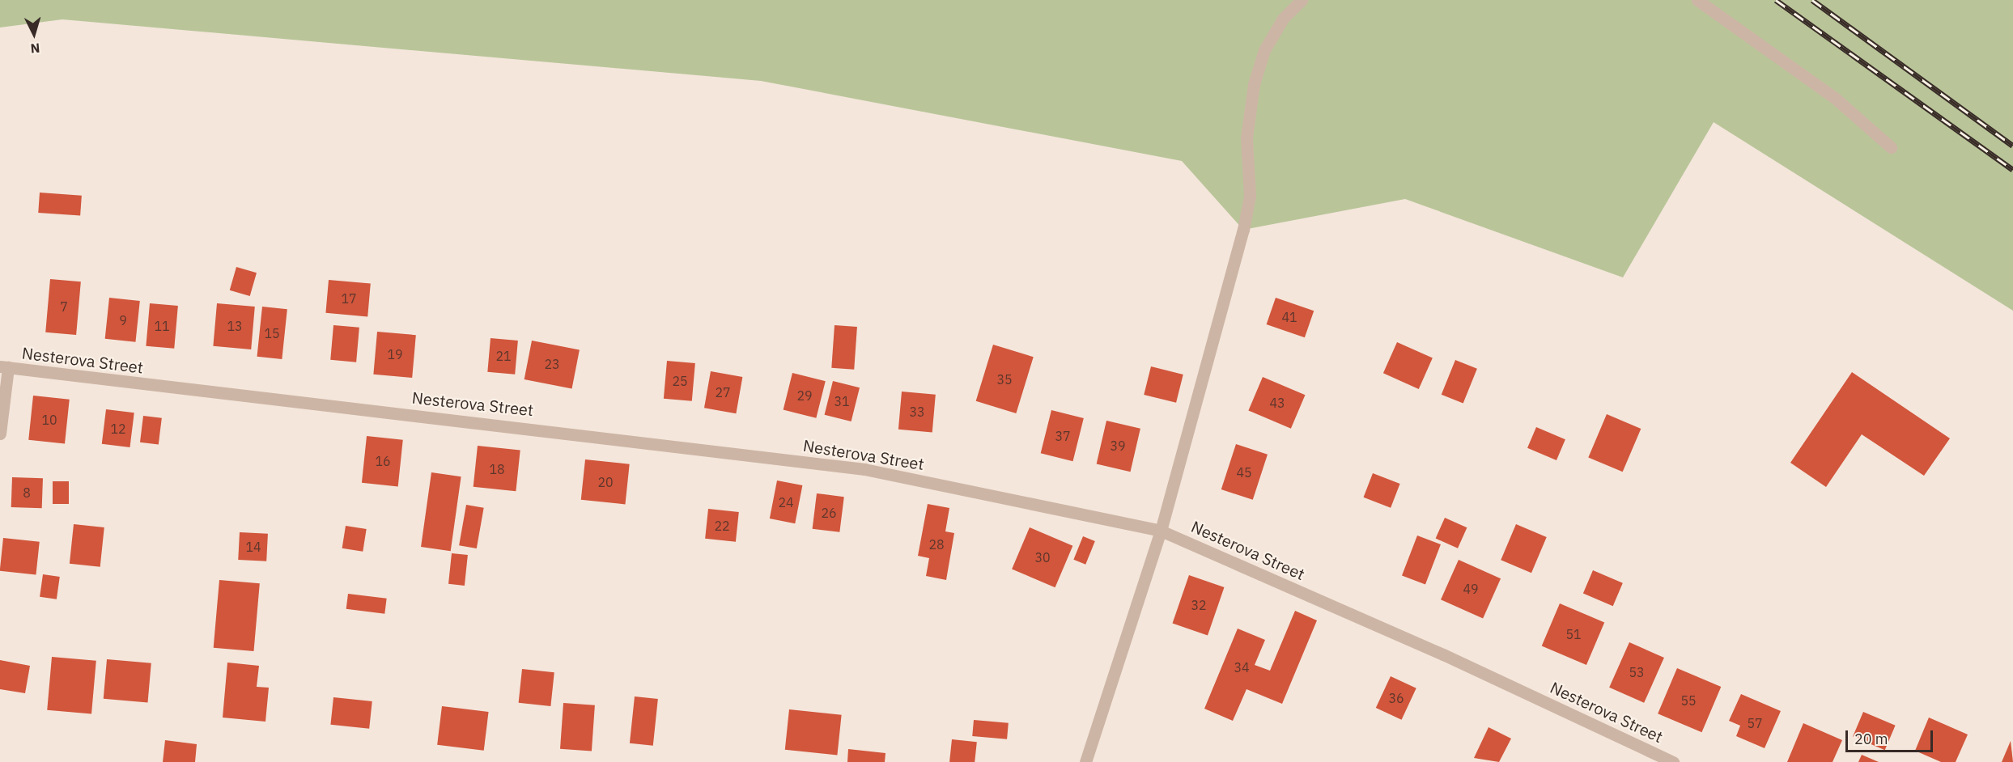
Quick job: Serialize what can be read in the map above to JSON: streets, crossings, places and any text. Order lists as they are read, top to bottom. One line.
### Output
{"streets":{"street":["Nesterova Street"]},"house_numbers":["17","7","41","9","11","13","15","19","21","23","35","25","27","29","31","43","33","10","12","37","39","16","18","45","20","8","24","26","22","28","14","30","49","32","51","34","53","36","55","57"],"scale_bar":"20 m","north":"bottom"}
